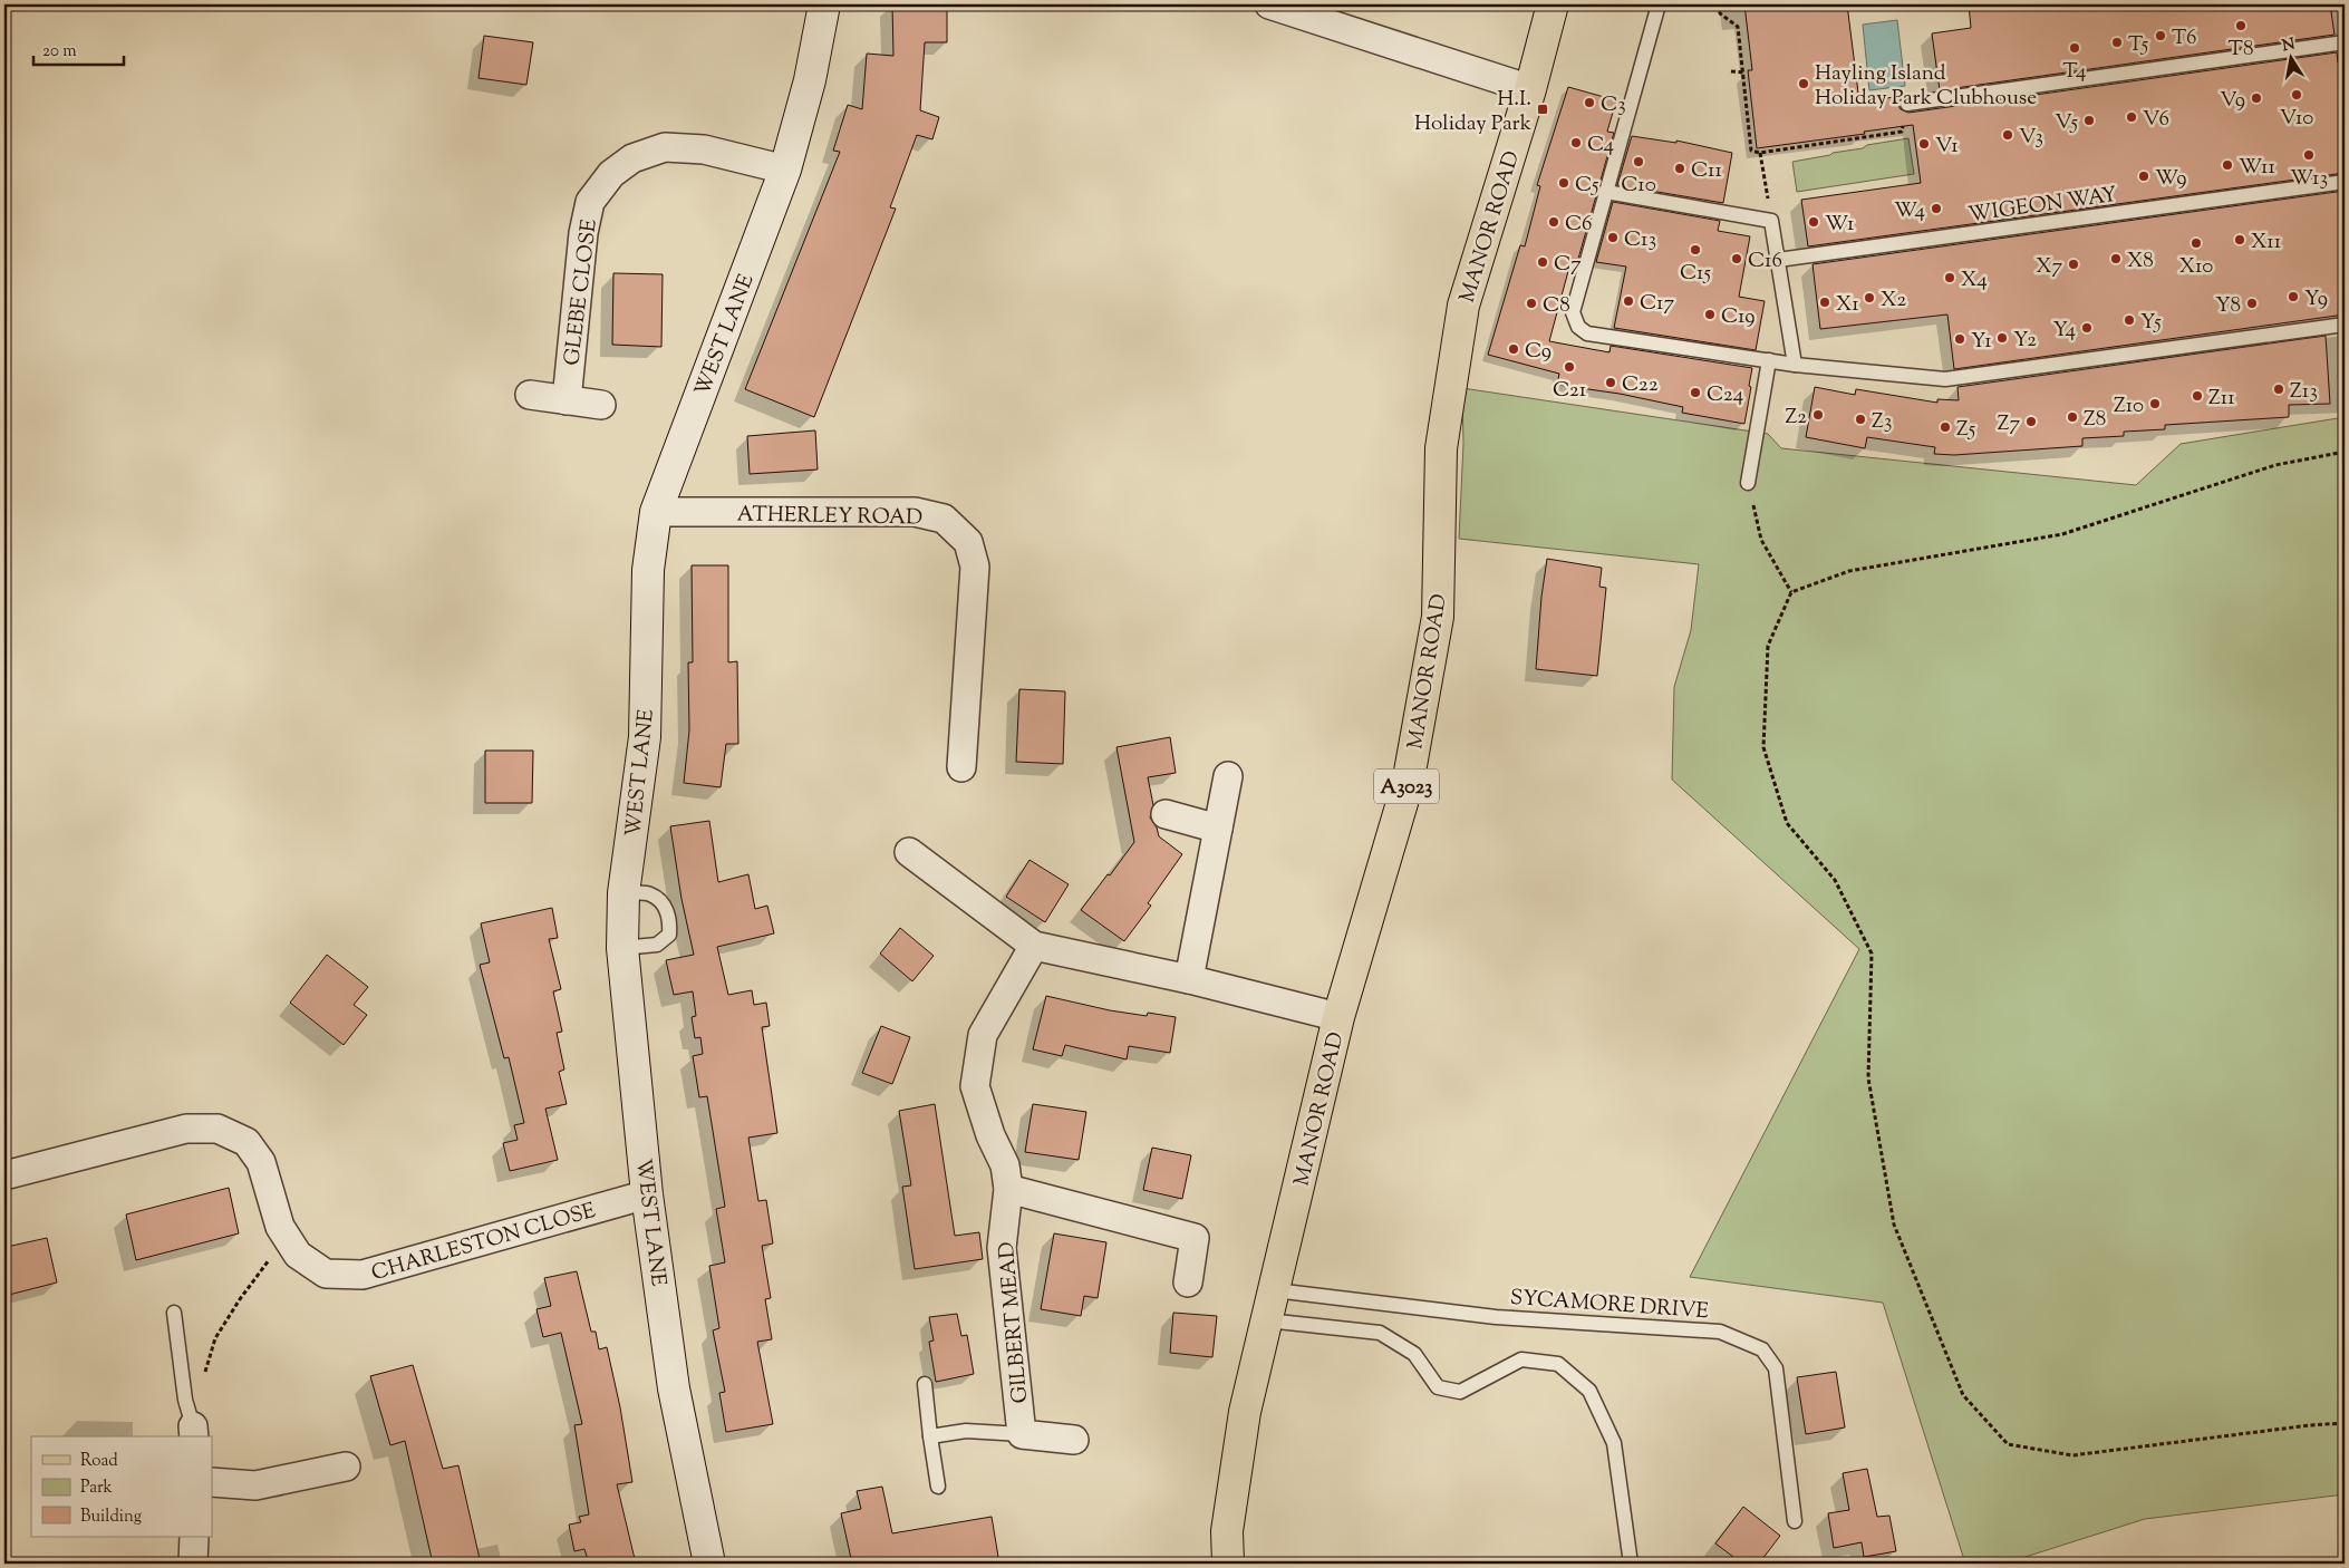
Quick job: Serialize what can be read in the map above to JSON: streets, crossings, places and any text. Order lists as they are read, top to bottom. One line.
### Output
{"streets":{"main road":["MANOR ROAD","A3023"],"street":["GLEBE CLOSE","WEST LANE","ATHERLEY ROAD","CHARLESTON CLOSE","GILBERT MEAD"],"lane":["WIGEON WAY","SYCAMORE DRIVE"]},"crossings":[["MANOR ROAD","SYCAMORE DRIVE"],["GLEBE CLOSE","WEST LANE"],["WEST LANE","ATHERLEY ROAD"],["WEST LANE","CHARLESTON CLOSE"]],"places":{"other":["T8","T6","T5","T4","Hayling Island Holiday Park Clubhouse","V10","V9","C3","V6","V5","V3","C4","V1","W13","C10","W11","C11","W9","C5","W4","C6","W1","C13","X11","X10","C15","C16","X8","C7","X7","X4","Y9","X2","C17","X1","C8","Y8","C19","Y5","Y4","Y2","Y1","C9","C21","C22","Z13","C24","Z11","Z10","Z2","Z8","Z3","Z7","Z5"],"transit":["H.I. Holiday Park"]},"legend":["Road","Park","Building"],"scale_bar":"20 m","north":"top"}
